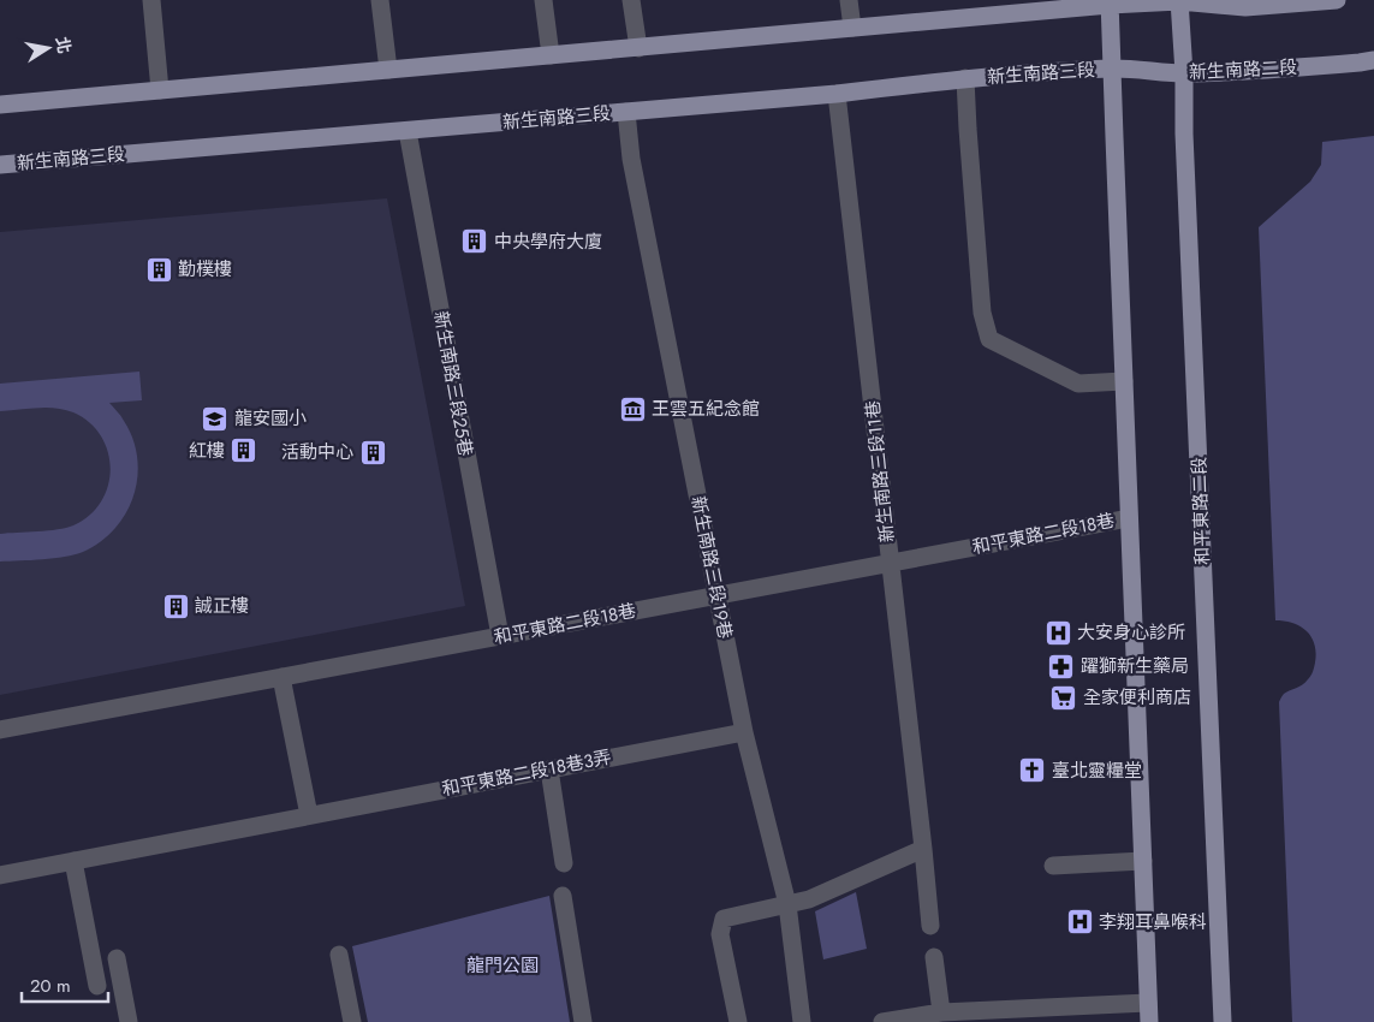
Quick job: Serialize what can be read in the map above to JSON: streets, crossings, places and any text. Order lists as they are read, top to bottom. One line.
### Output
{"streets":{"main road":["新生南路二段","新生南路三段","和平東路二段"],"lane":["新生南路三段25巷","新生南路三段11巷","和平東路二段18巷","新生南路三段19巷","和平東路二段18巷3弄"]},"crossings":[["新生南路二段","新生南路三段"],["新生南路二段","和平東路二段"],["新生南路三段","新生南路三段25巷"],["新生南路三段","新生南路三段11巷"],["新生南路三段","新生南路三段19巷"],["新生南路三段25巷","和平東路二段18巷"],["新生南路三段11巷","和平東路二段18巷"],["和平東路二段18巷","新生南路三段19巷"],["新生南路三段19巷","和平東路二段18巷3弄"]],"parks":["龍門公園"],"places":{"building":["中央學府大廈","勤樸樓","紅樓","活動中心","誠正樓"],"museum":["王雲五紀念館"],"school or university":["龍安國小"],"hospital":["大安身心診所","李翔耳鼻喉科"],"pharmacy":["躍獅新生藥局"],"supermarket":["全家便利商店"],"church":["臺北靈糧堂"]},"scale_bar":"20 m","north":"right"}
